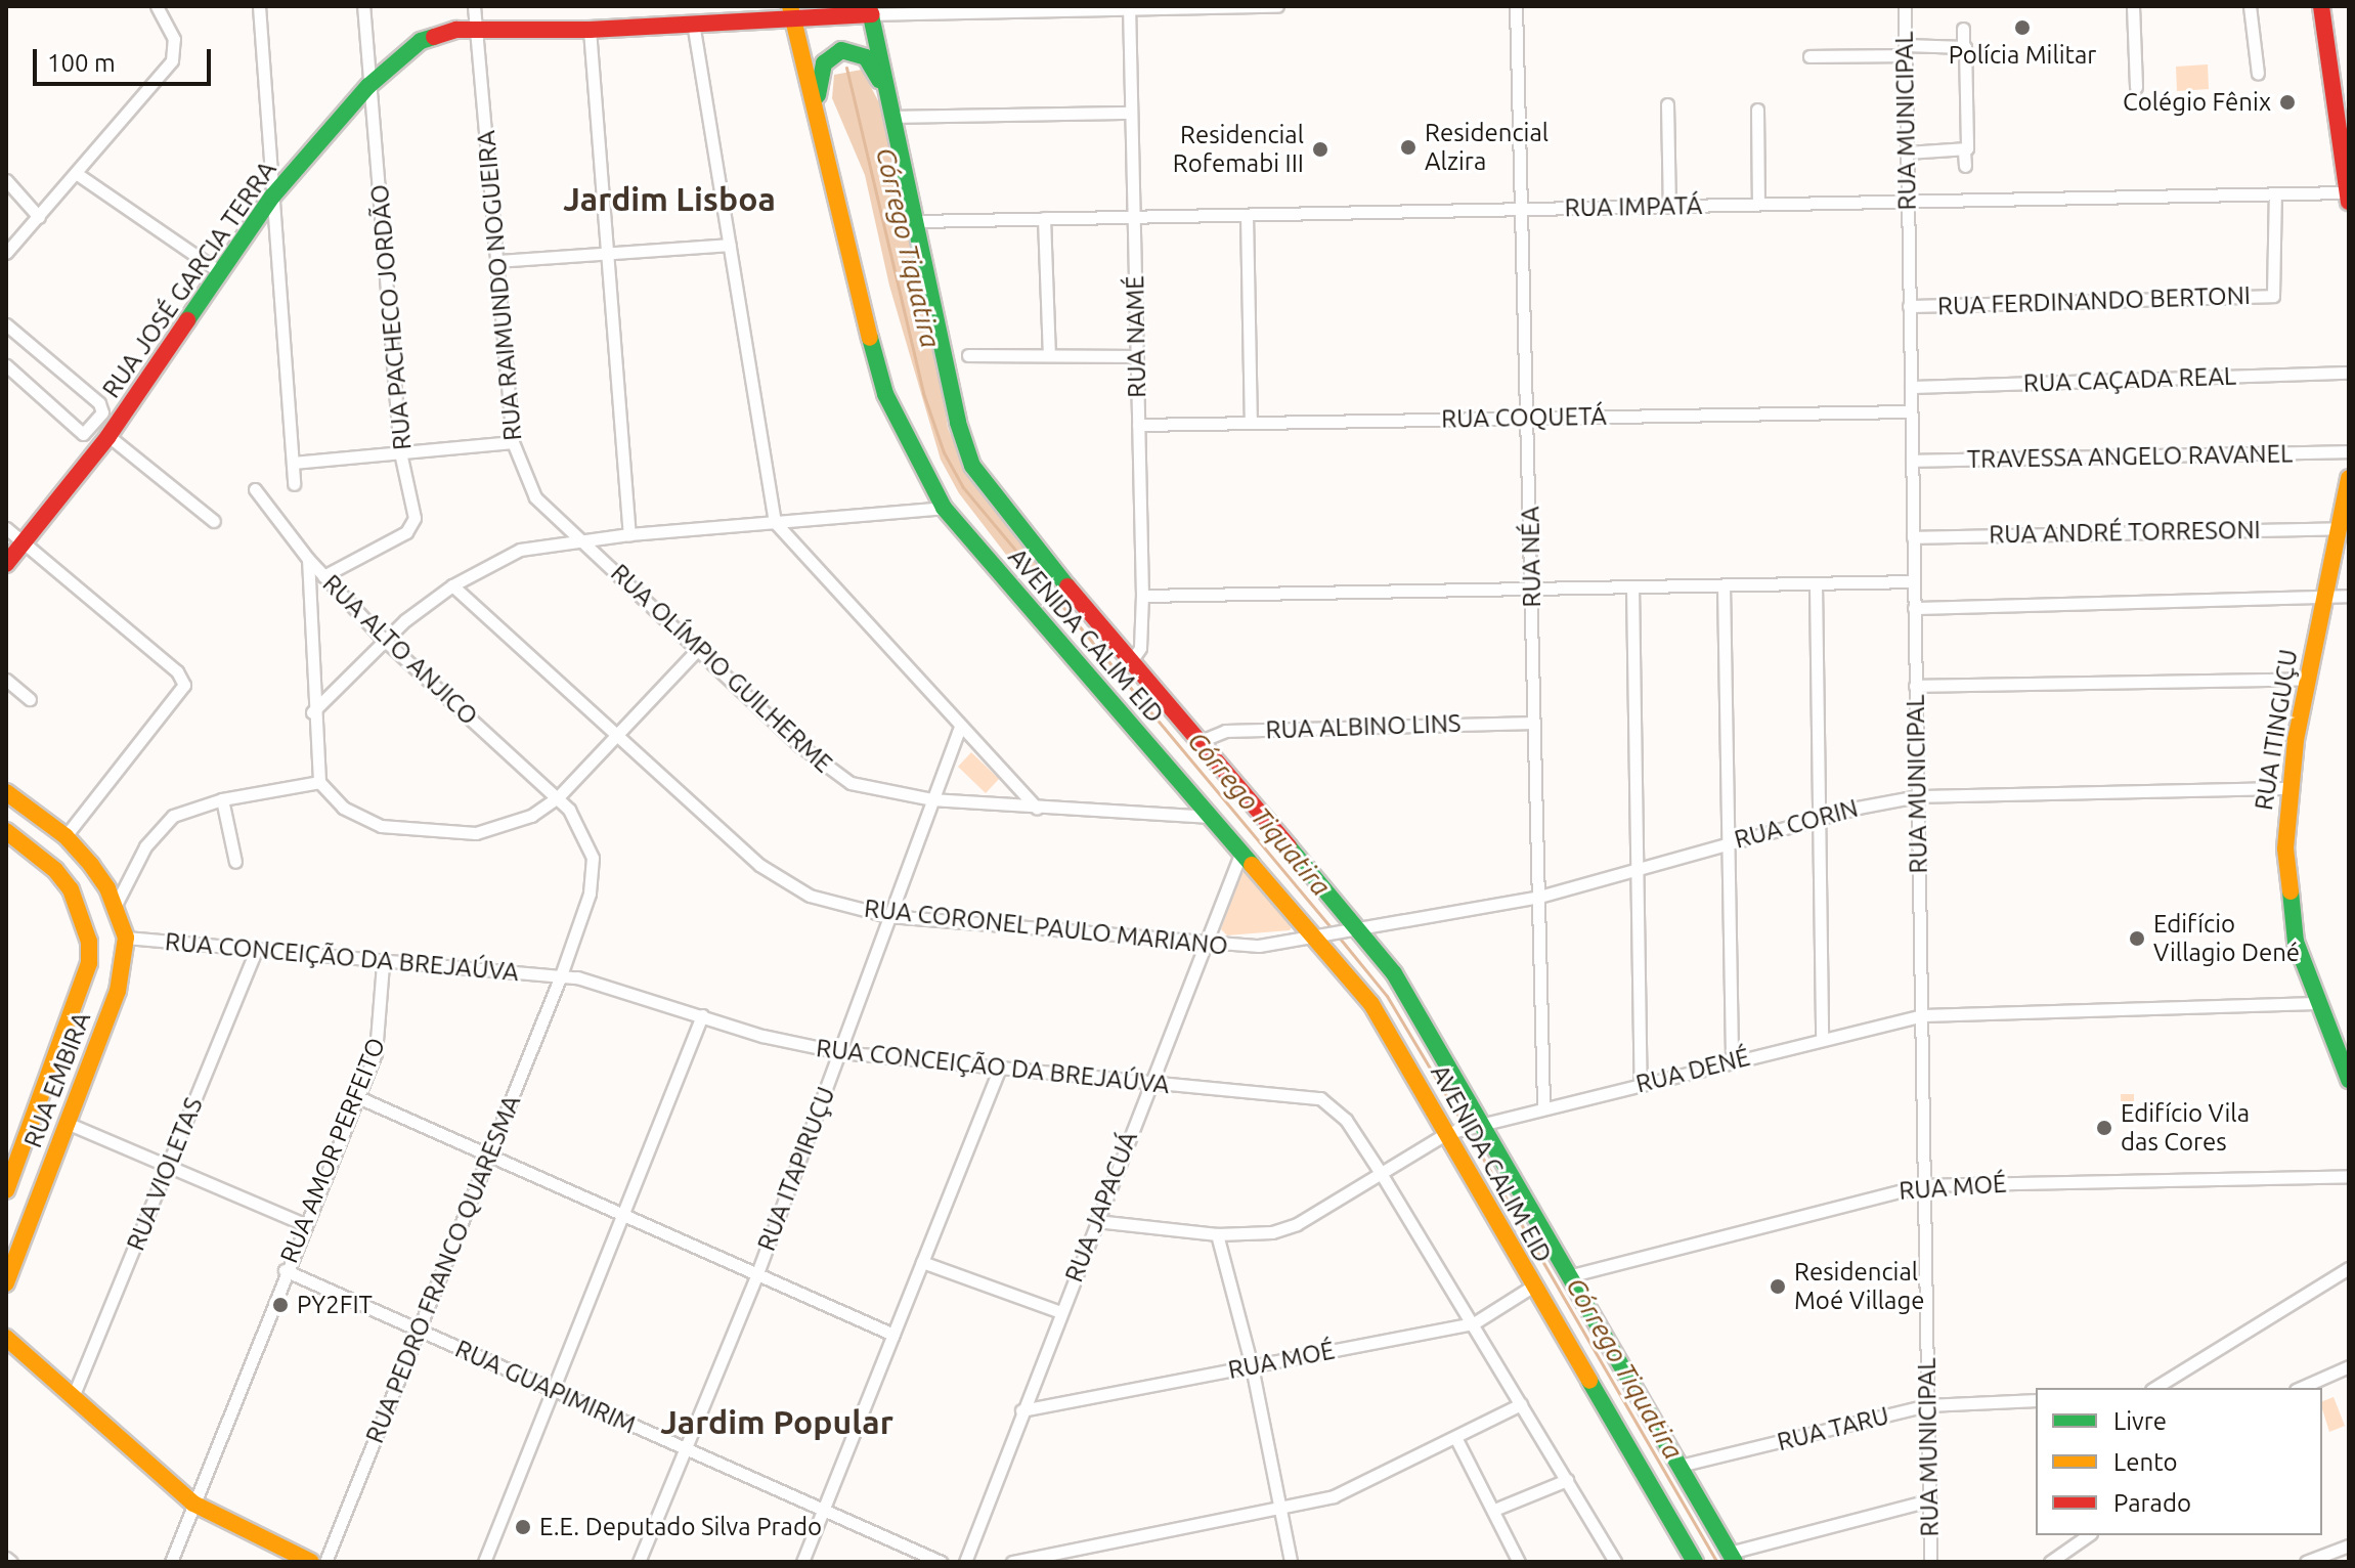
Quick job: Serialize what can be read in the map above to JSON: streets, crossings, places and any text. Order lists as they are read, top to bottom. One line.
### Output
{"streets":{"main road":["RUA JOSÉ GARCIA TERRA","AVENIDA CALIM EID","RUA ITINGUÇU","RUA EMBIRA"],"street":["RUA MUNICIPAL","RUA IMPATÁ","RUA RAIMUNDO NOGUEIRA","RUA FERDINANDO BERTONI","RUA PACHECO JORDÃO","RUA NAMÉ","RUA CAÇADA REAL","RUA COQUETÁ","TRAVESSA ANGELO RAVANEL","RUA ANDRÉ TORRESONI","RUA NÉA","RUA ALTO ANJICO","RUA OLÍMPIO GUILHERME","RUA ALBINO LINS","RUA CORIN","RUA CORONEL PAULO MARIANO","RUA CONCEIÇÃO DA BREJAÚVA","RUA DENÉ","RUA AMOR PERFEITO","RUA ITAPIRUÇU","RUA VIOLETAS","RUA MOÉ","RUA JAPACUÁ","RUA PEDRO FRANCO QUARESMA","RUA GUAPIMIRIM","RUA TARU"]},"crossings":[["RUA MUNICIPAL","RUA IMPATÁ"],["RUA MUNICIPAL","RUA FERDINANDO BERTONI"],["RUA MUNICIPAL","RUA CAÇADA REAL"],["RUA MUNICIPAL","RUA COQUETÁ"],["RUA MUNICIPAL","TRAVESSA ANGELO RAVANEL"],["RUA MUNICIPAL","RUA ANDRÉ TORRESONI"],["RUA MUNICIPAL","RUA CORIN"],["RUA MUNICIPAL","RUA DENÉ"],["RUA MUNICIPAL","RUA MOÉ"],["RUA MUNICIPAL","RUA TARU"],["RUA IMPATÁ","RUA FERDINANDO BERTONI"],["RUA IMPATÁ","RUA NAMÉ"],["RUA IMPATÁ","RUA NÉA"],["RUA IMPATÁ","AVENIDA CALIM EID"],["RUA JOSÉ GARCIA TERRA","RUA RAIMUNDO NOGUEIRA"],["RUA JOSÉ GARCIA TERRA","RUA PACHECO JORDÃO"],["RUA JOSÉ GARCIA TERRA","AVENIDA CALIM EID"],["RUA RAIMUNDO NOGUEIRA","RUA OLÍMPIO GUILHERME"],["RUA PACHECO JORDÃO","RUA ALTO ANJICO"],["RUA NAMÉ","RUA COQUETÁ"],["RUA NAMÉ","AVENIDA CALIM EID"],["RUA COQUETÁ","RUA NÉA"],["RUA ANDRÉ TORRESONI","RUA ITINGUÇU"],["RUA NÉA","RUA ALBINO LINS"],["RUA NÉA","RUA CORIN"],["RUA NÉA","RUA DENÉ"],["AVENIDA CALIM EID","RUA OLÍMPIO GUILHERME"],["AVENIDA CALIM EID","RUA ALBINO LINS"],["AVENIDA CALIM EID","RUA CORIN"],["AVENIDA CALIM EID","RUA CORONEL PAULO MARIANO"],["AVENIDA CALIM EID","RUA DENÉ"],["AVENIDA CALIM EID","RUA MOÉ"],["AVENIDA CALIM EID","RUA JAPACUÁ"],["AVENIDA CALIM EID","RUA TARU"],["RUA ALTO ANJICO","RUA CONCEIÇÃO DA BREJAÚVA"],["RUA ALTO ANJICO","RUA PEDRO FRANCO QUARESMA"],["RUA OLÍMPIO GUILHERME","RUA ITAPIRUÇU"],["RUA ITINGUÇU","RUA CORIN"],["RUA ITINGUÇU","RUA DENÉ"],["RUA CORIN","RUA CORONEL PAULO MARIANO"],["RUA CORONEL PAULO MARIANO","RUA ITAPIRUÇU"],["RUA CORONEL PAULO MARIANO","RUA JAPACUÁ"],["RUA CONCEIÇÃO DA BREJAÚVA","RUA DENÉ"],["RUA CONCEIÇÃO DA BREJAÚVA","RUA EMBIRA"],["RUA CONCEIÇÃO DA BREJAÚVA","RUA AMOR PERFEITO"],["RUA CONCEIÇÃO DA BREJAÚVA","RUA ITAPIRUÇU"],["RUA CONCEIÇÃO DA BREJAÚVA","RUA VIOLETAS"],["RUA CONCEIÇÃO DA BREJAÚVA","RUA MOÉ"],["RUA CONCEIÇÃO DA BREJAÚVA","RUA JAPACUÁ"],["RUA CONCEIÇÃO DA BREJAÚVA","RUA PEDRO FRANCO QUARESMA"],["RUA DENÉ","RUA JAPACUÁ"],["RUA AMOR PERFEITO","RUA GUAPIMIRIM"],["RUA ITAPIRUÇU","RUA GUAPIMIRIM"],["RUA MOÉ","RUA JAPACUÁ"],["RUA PEDRO FRANCO QUARESMA","RUA GUAPIMIRIM"]],"districts":["Jardim Lisboa","Jardim Popular"],"water":["Córrego Tiquatira"],"places":["Polícia Militar","Colégio Fênix","Residencial Alzira","Residencial Rofemabi III","Edifício Villagio Dené","Edifício Vila das Cores","Residencial Moé Village","PY2FIT","E.E. Deputado Silva Prado"],"legend":["Livre","Lento","Parado"],"scale_bar":"100 m"}
